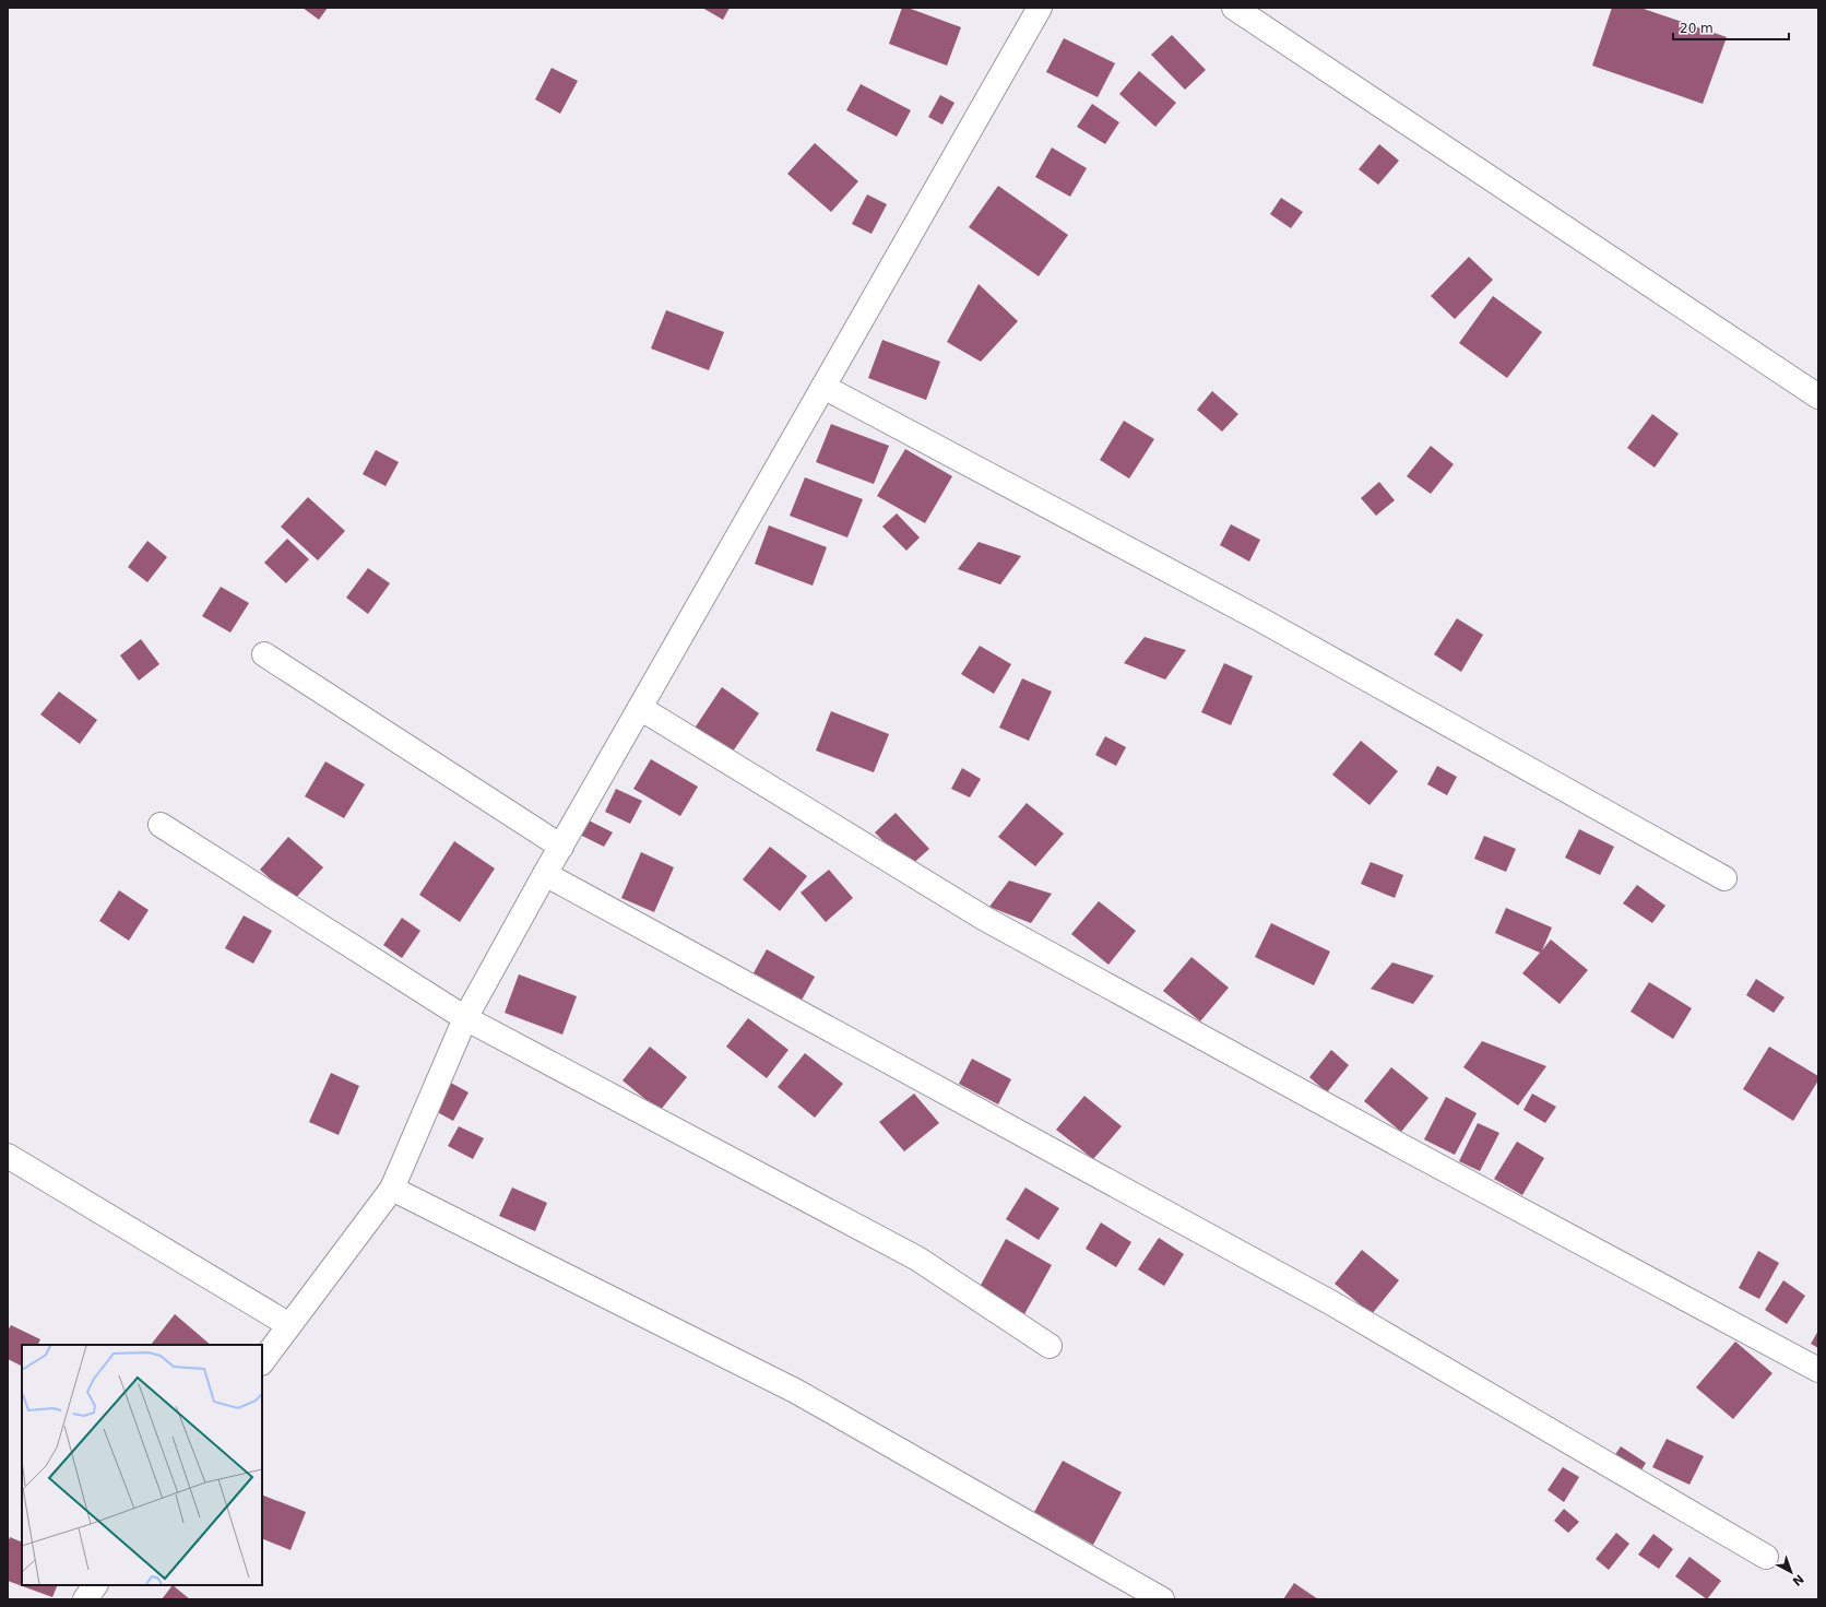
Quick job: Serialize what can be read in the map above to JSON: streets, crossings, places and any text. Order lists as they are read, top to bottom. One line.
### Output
{"scale_bar":"20 m","north":"bottom right"}
